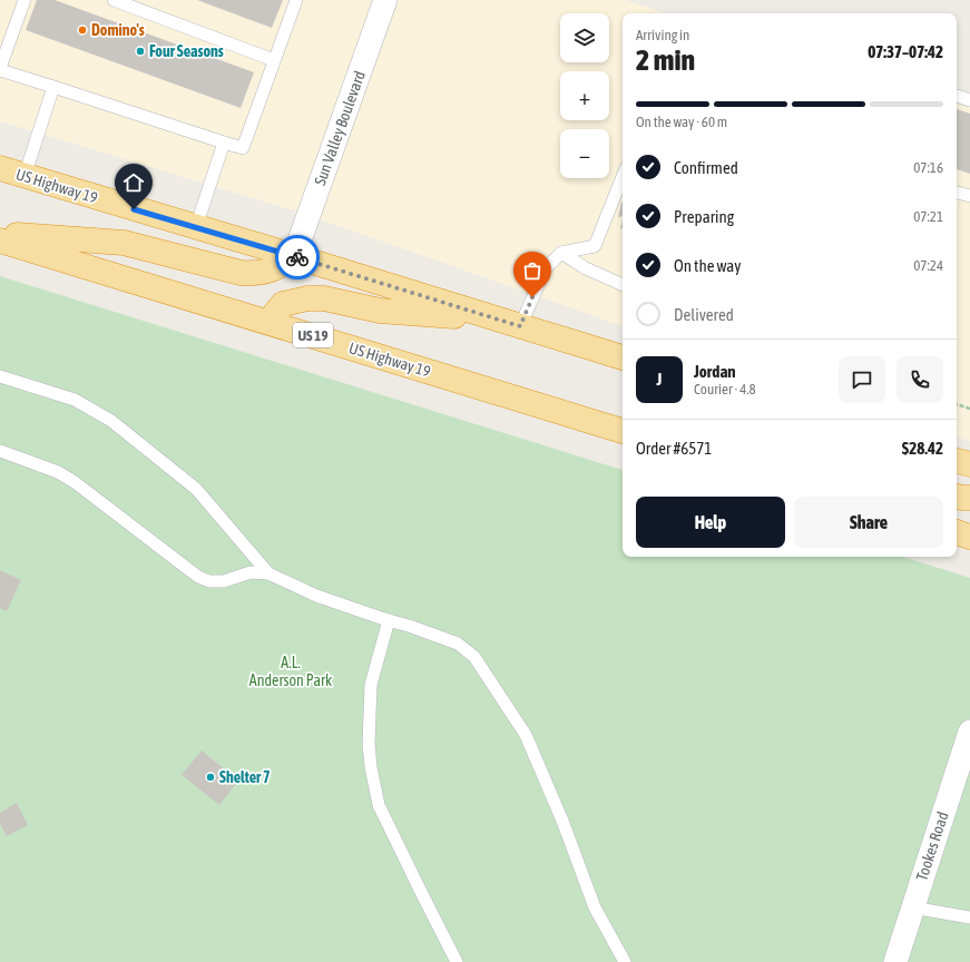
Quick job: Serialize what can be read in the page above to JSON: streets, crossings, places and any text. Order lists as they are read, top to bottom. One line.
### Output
{"streets":{"highway":["US Highway 19","US 19"],"street":["Sun Valley Boulevard","Tookes Road"]},"crossings":[["Sun Valley Boulevard","US Highway 19"]],"parks":["A.L. Anderson Park"],"places":["Domino's","Four Seasons","Shelter 7"],"page":{"map_buttons":["+","−"],"heading":["2 min","Arriving in","07:37–07:42"],"panel":["Jordan","Courier · 4.8","Order #6571","$28.42"],"bar":"On the way · 60 m","list":[["Confirmed","07:16"],["Preparing","07:21"],["On the way","07:24"],"Delivered"],"round":"J","buttons":["Help","Share"]}}
